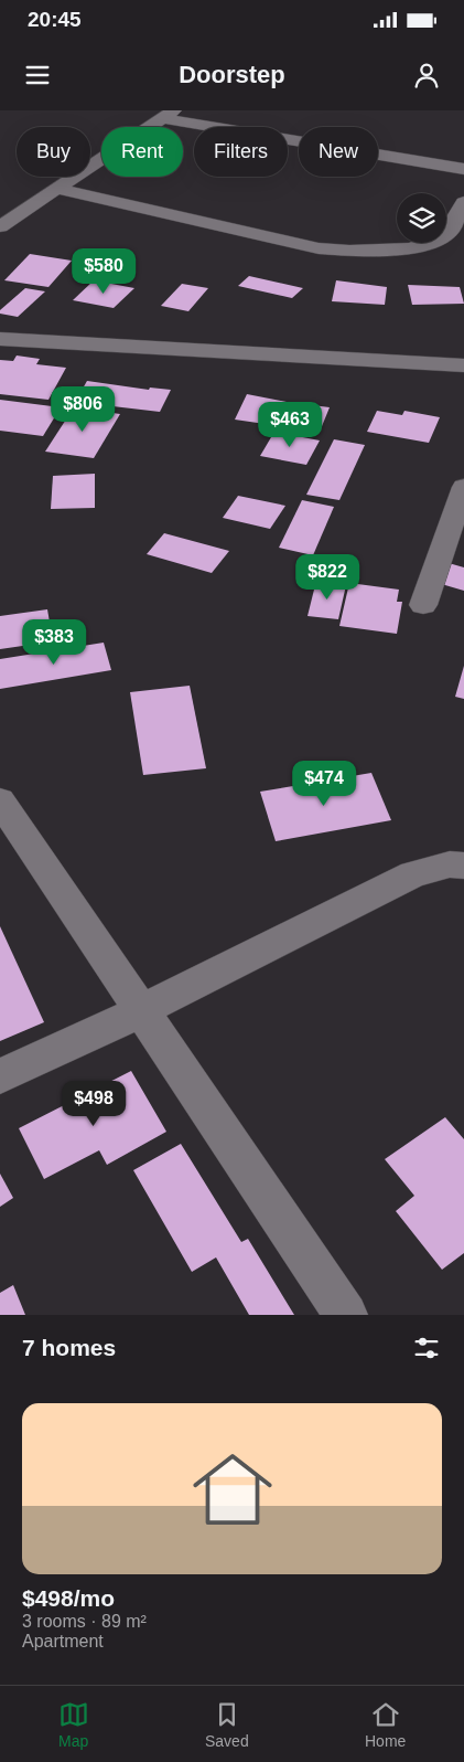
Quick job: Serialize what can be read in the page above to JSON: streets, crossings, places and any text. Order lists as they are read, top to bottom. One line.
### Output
{"page":{"status":"20:45","header":"Doorstep","chip":["Buy","Rent","Filters","New"],"price":["$580","$806","$463","$822","$383","$474","$498"],"heading":"7 homes","list":[{"name":"$498/mo","note":"3 rooms · 89 m² · Apartment"}],"tabs":["Map","Saved","Home"]}}
